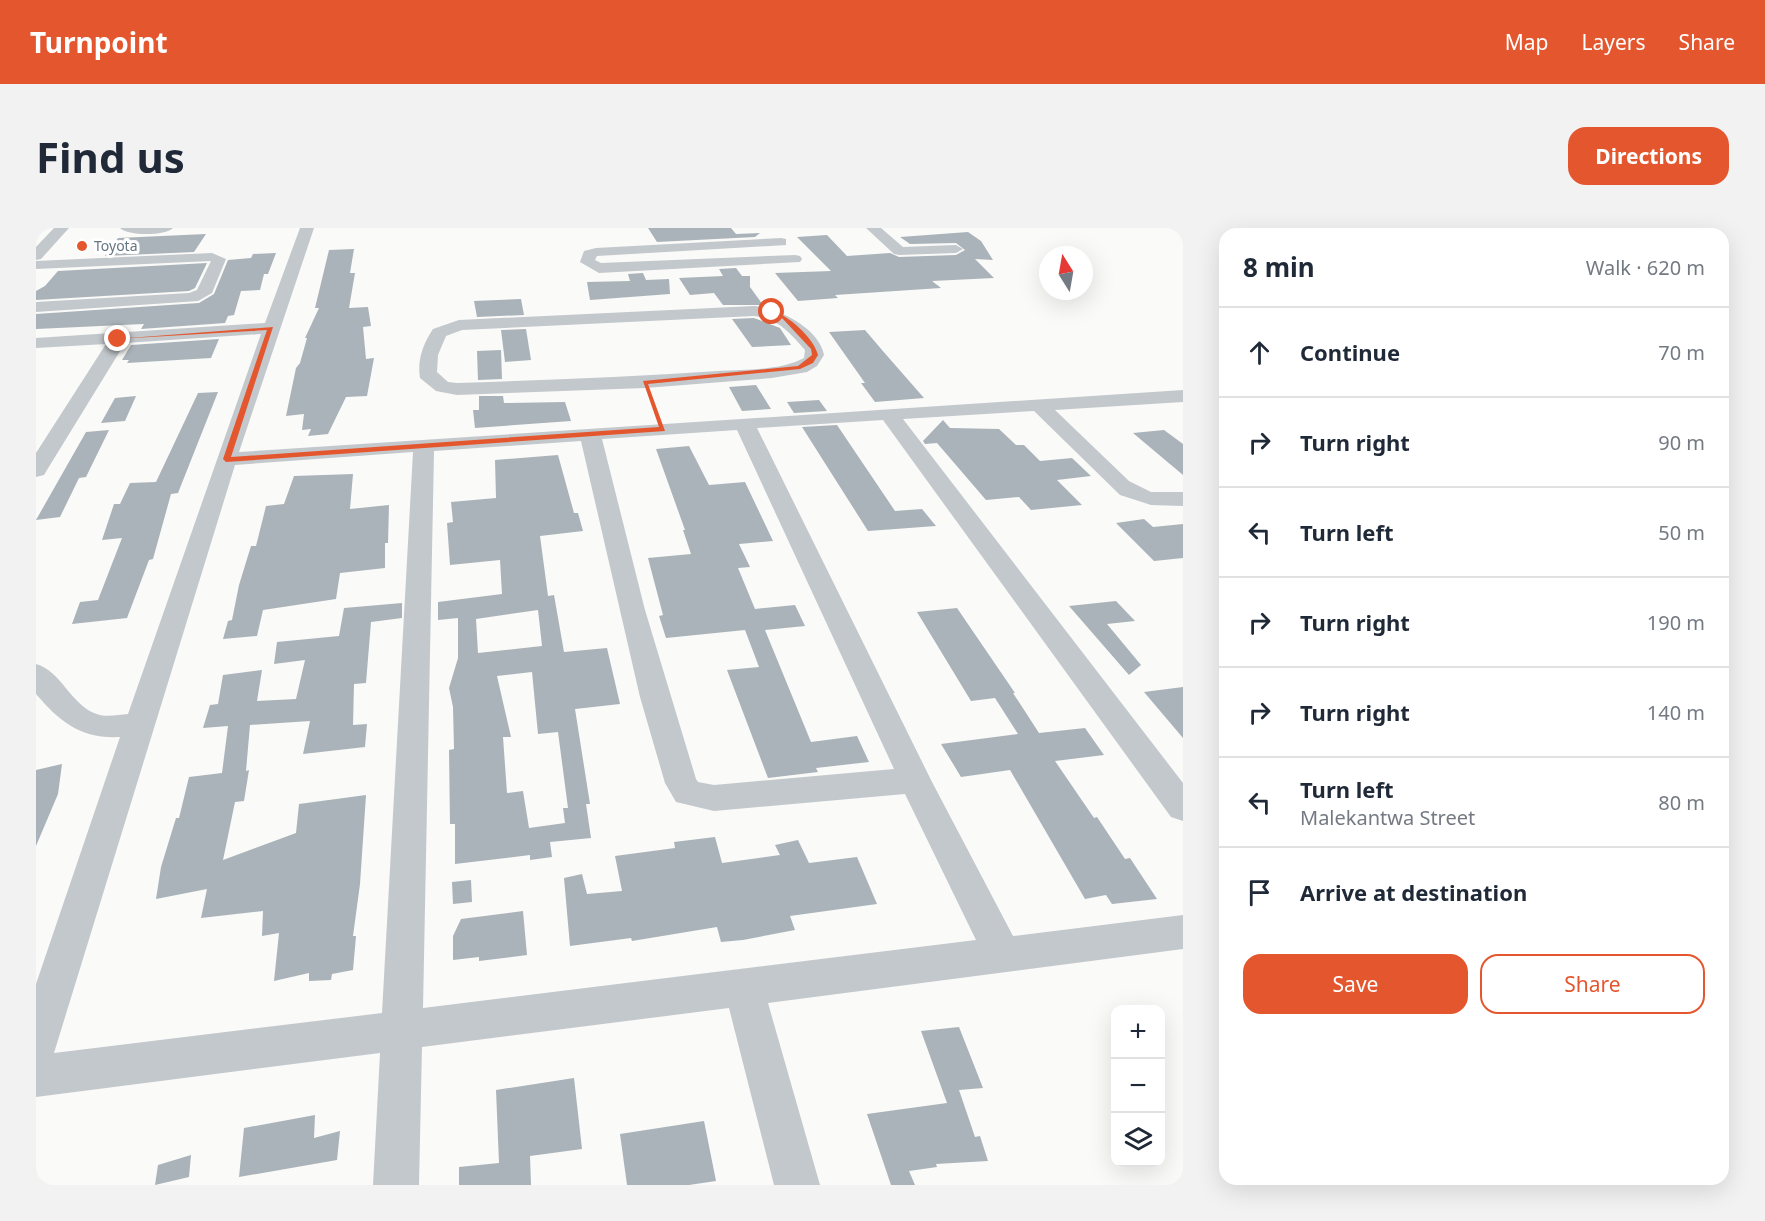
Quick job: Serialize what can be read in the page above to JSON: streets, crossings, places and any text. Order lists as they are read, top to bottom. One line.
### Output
{"places":["Toyota"],"north":"top","page":{"header":"Turnpoint","nav":["Map","Layers","Share"],"buttons":["Directions",["Save","Share"]],"title":"Find us","heading":["8 min","Walk · 620 m"],"list":[["Continue","70 m"],["Turn right","90 m"],["Turn left","50 m"],["Turn right","190 m"],["Turn right","140 m"],["Turn left","Malekantwa Street","80 m"],"Arrive at destination"],"map_buttons":["+","−"]}}
